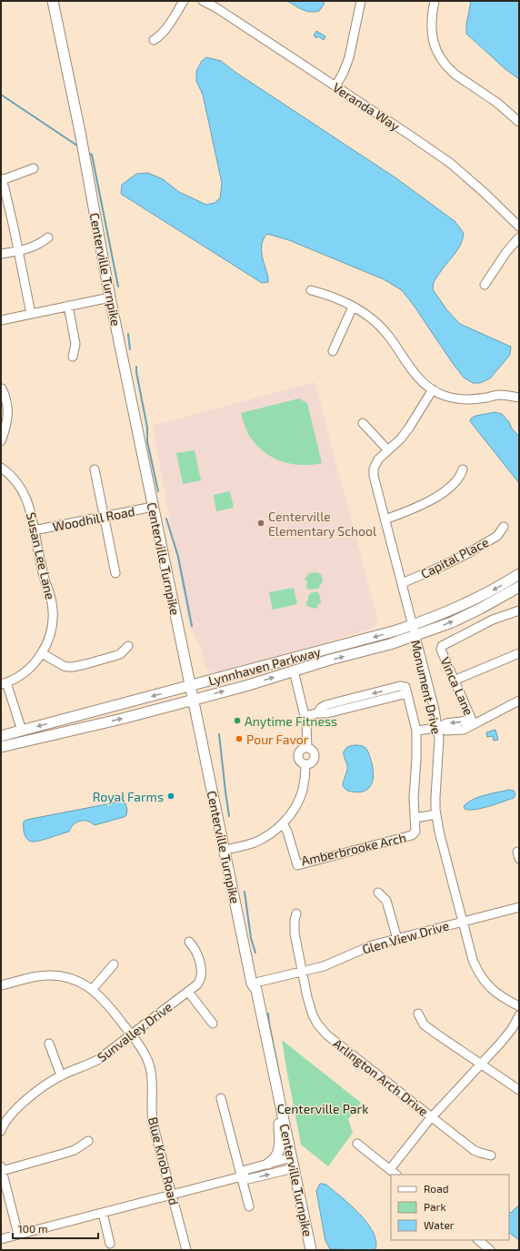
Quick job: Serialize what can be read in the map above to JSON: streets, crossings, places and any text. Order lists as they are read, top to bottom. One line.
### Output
{"streets":{"main road":["Centerville Turnpike","Lynnhaven Parkway"],"street":["Veranda Way","Woodhill Road","Susan Lee Lane","Capital Place","Vinca Lane","Monument Drive","Amberbrooke Arch","Glen View Drive","Sunvalley Drive","Arlington Arch Drive","Blue Knob Road"]},"crossings":[["Centerville Turnpike","Woodhill Road"],["Centerville Turnpike","Lynnhaven Parkway"],["Centerville Turnpike","Glen View Drive"],["Woodhill Road","Susan Lee Lane"],["Capital Place","Monument Drive"],["Lynnhaven Parkway","Monument Drive"],["Monument Drive","Amberbrooke Arch"],["Monument Drive","Glen View Drive"],["Glen View Drive","Arlington Arch Drive"],["Sunvalley Drive","Blue Knob Road"]],"parks":["Centerville Park"],"places":["Centerville Elementary School","Anytime Fitness","Pour Favor","Royal Farms"],"legend":["Road","Park","Water"],"scale_bar":"100 m"}
